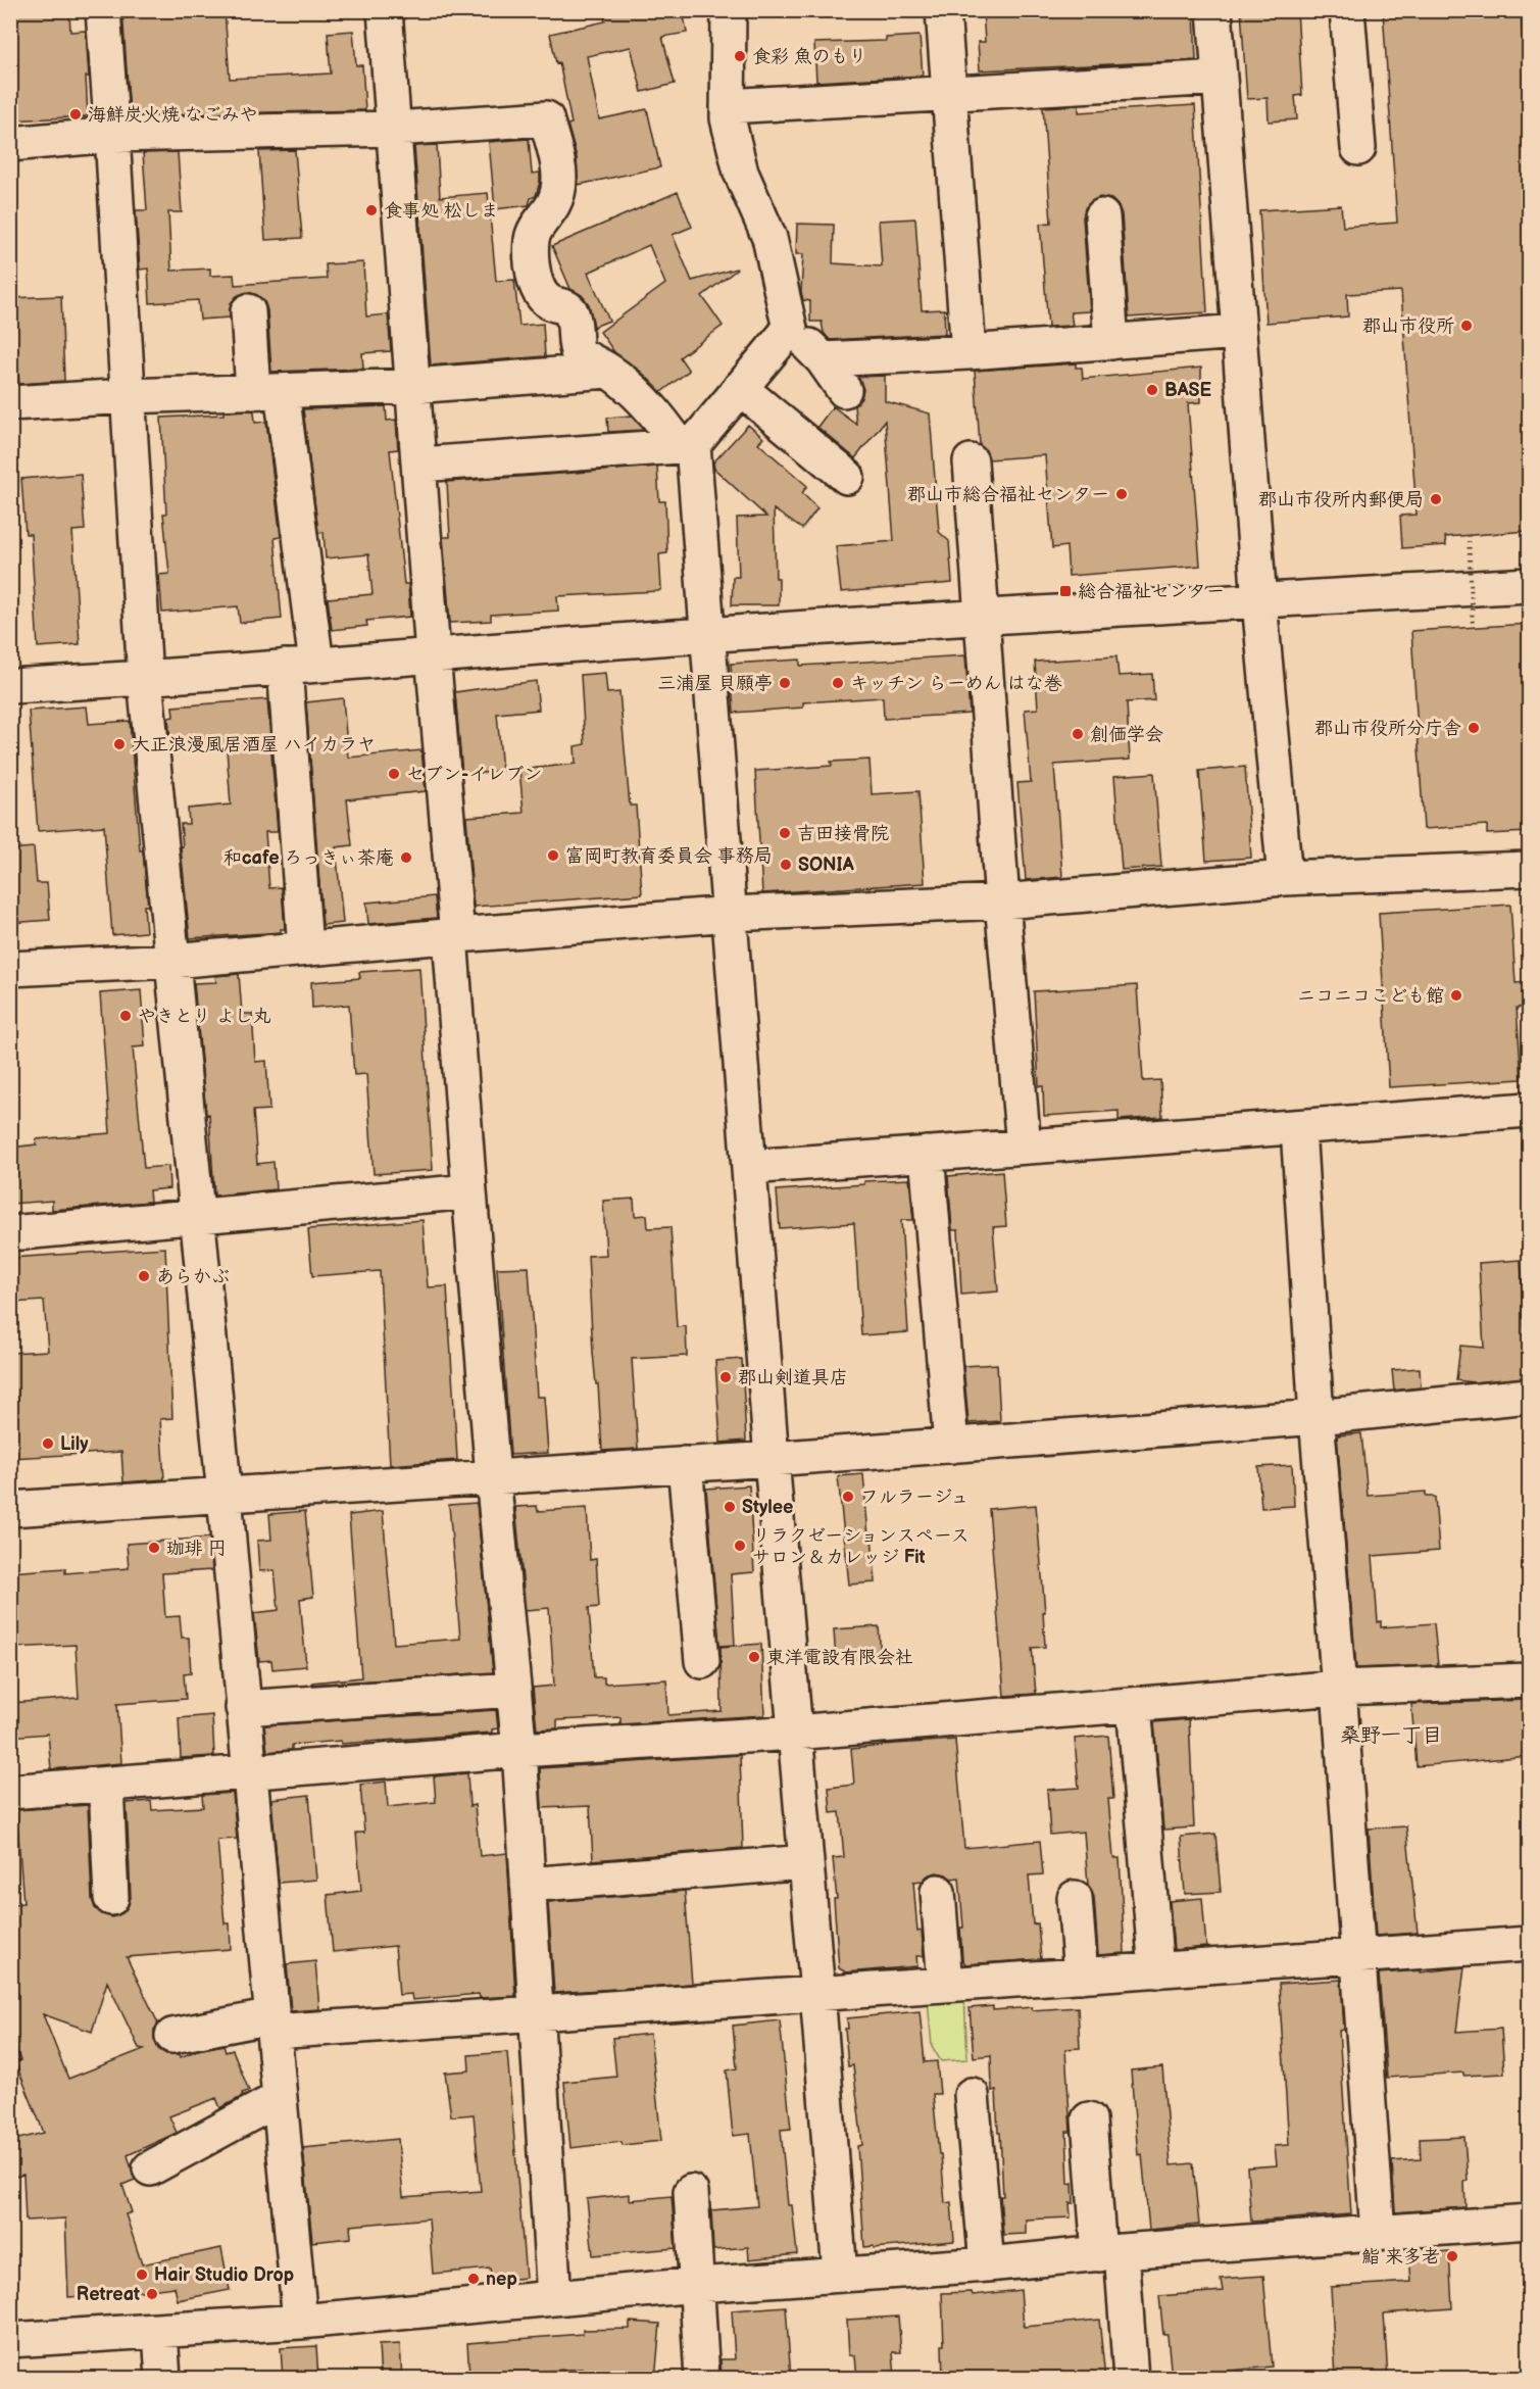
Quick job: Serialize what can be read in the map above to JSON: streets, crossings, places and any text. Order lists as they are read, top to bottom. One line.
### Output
{"districts":["桑野一丁目"],"places":{"other":["食彩 魚のもり","海鮮炭火焼 なごみや","食事処 松しま","郡山市役所","BASE","郡山市総合福祉センター","郡山市役所内郵便局","三浦屋 貝願亭","キッチン らーめん はな巻","郡山市役所分庁舎","創価学会","大正浪漫風居酒屋 ハイカラヤ","セブン-イレブン","吉田接骨院","富岡町教育委員会 事務局","和cafe ろっきぃ茶庵","SONIA","ニコニコこども館","やきとり よし丸","あらかぶ","郡山剣道具店","Lily","フルラージュ","Stylee","リラクゼーションスペース サロン＆カレッジ Fit","珈琲 円","東洋電設有限会社","鮨 来多老","Hair Studio Drop","nep","Retreat"],"transit":["総合福祉センター"]}}
